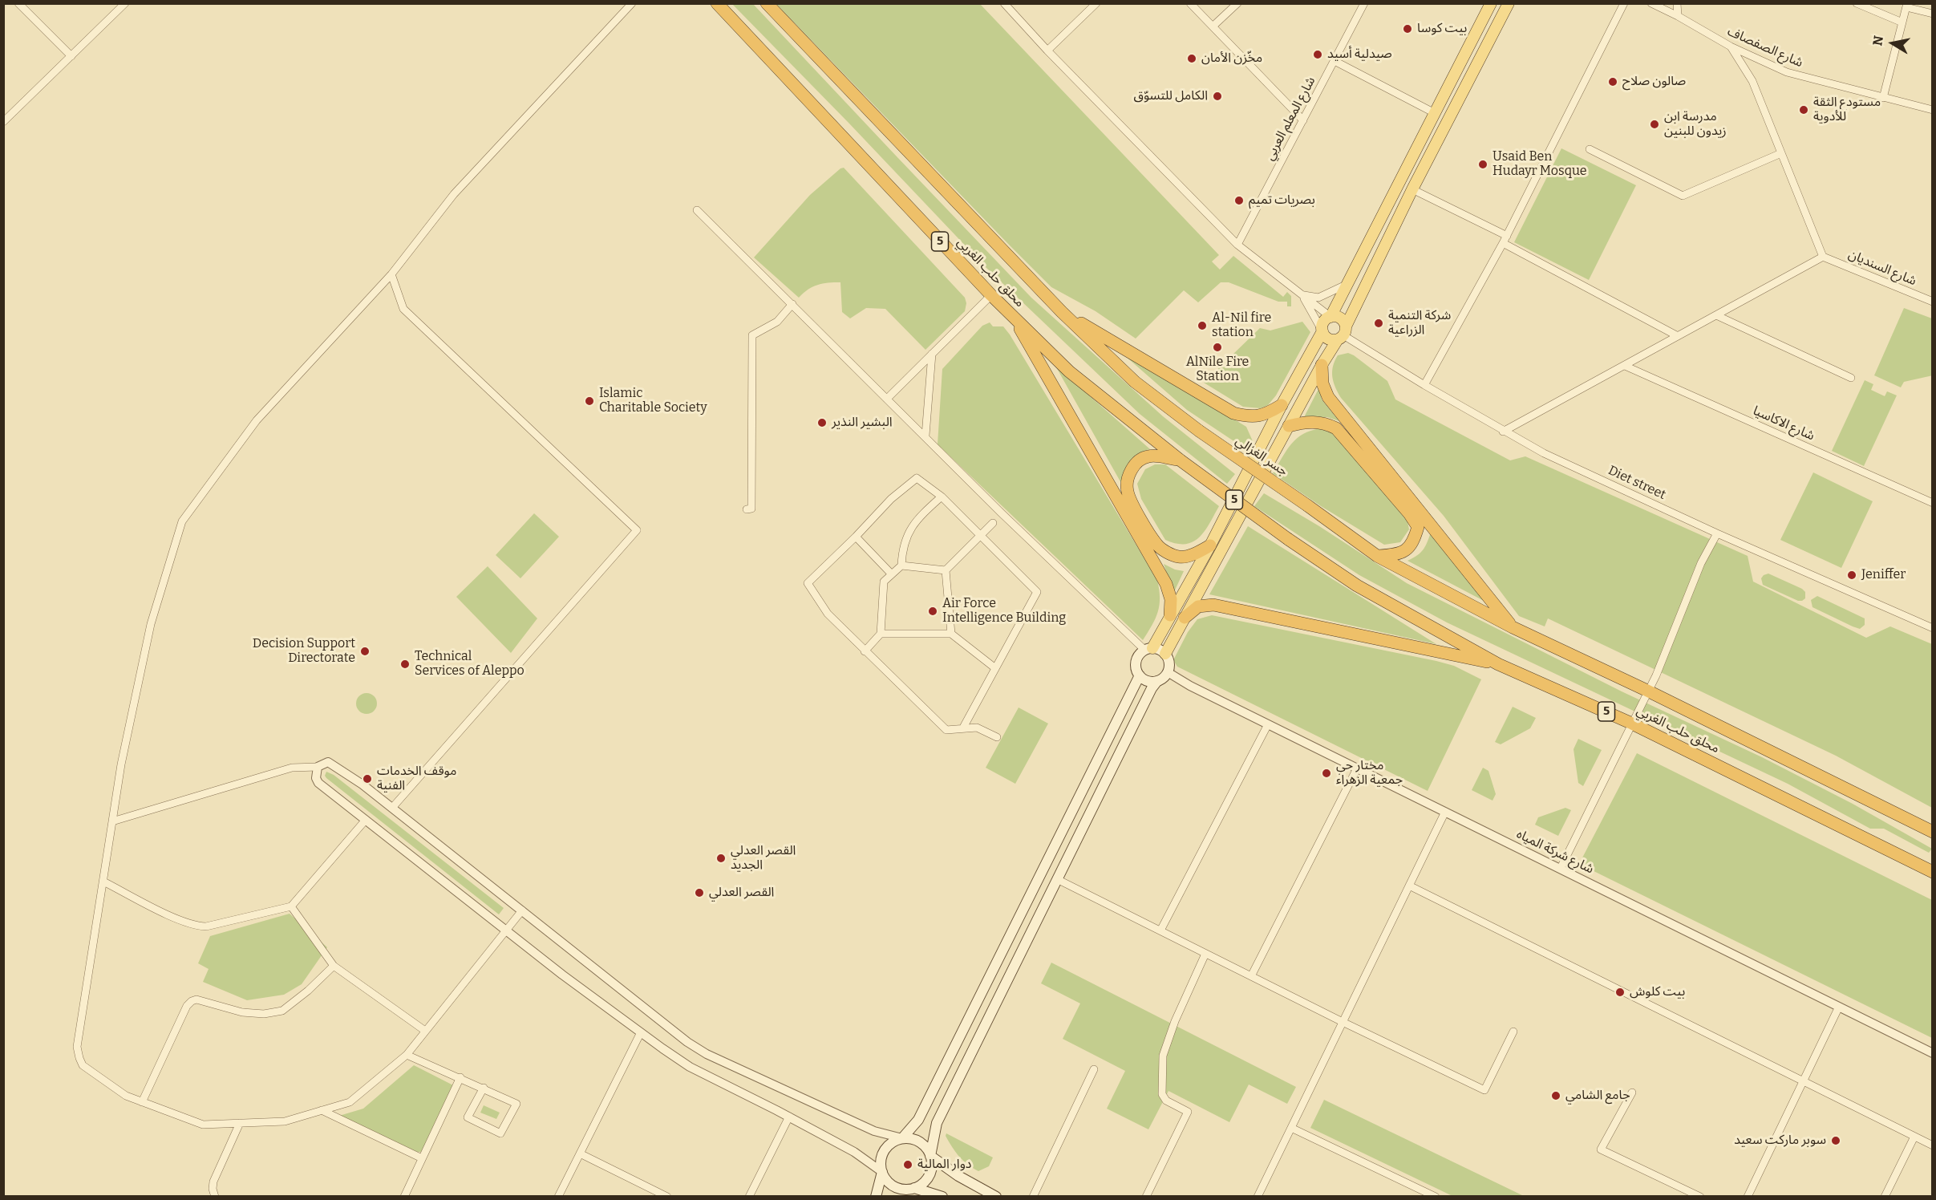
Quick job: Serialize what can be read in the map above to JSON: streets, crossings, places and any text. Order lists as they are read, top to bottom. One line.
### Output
{"streets":{"highway":["5","محلق حلب الغربي","جسر الغزالي"],"street":["شارع الصفصاف","شارع المعلم العربي","شارع السنديان","شارع الاكاسيا","Diet street","شارع شركة المياه"]},"crossings":[["محلق حلب الغربي","جسر الغزالي"]],"places":["بيت كوسا","صيدلية أسيد","مخّزن الأمان","صالون صلاح","الكامل للتسوّق","مستودع الثقة للأدوية","مدرسة ابن زيدون للبنين","Usaid Ben Hudayr Mosque","بصريات تميم","شركة التنمية الزراعية","Al-Nil fire station","AlNile Fire Station","Islamic Charitable Society","البشير النذير","Jeniffer","Air Force Intelligence Building","Decision Support Directorate","Technical Services of Aleppo","مختار حي جمعية الزهراء","موقف الخدمات الفنية","القصر العدلي الجديد","القصر العدلي","بيت كلوش","جامع الشامي","سوبر ماركت سعيد","دوار المالية"],"north":"left"}
